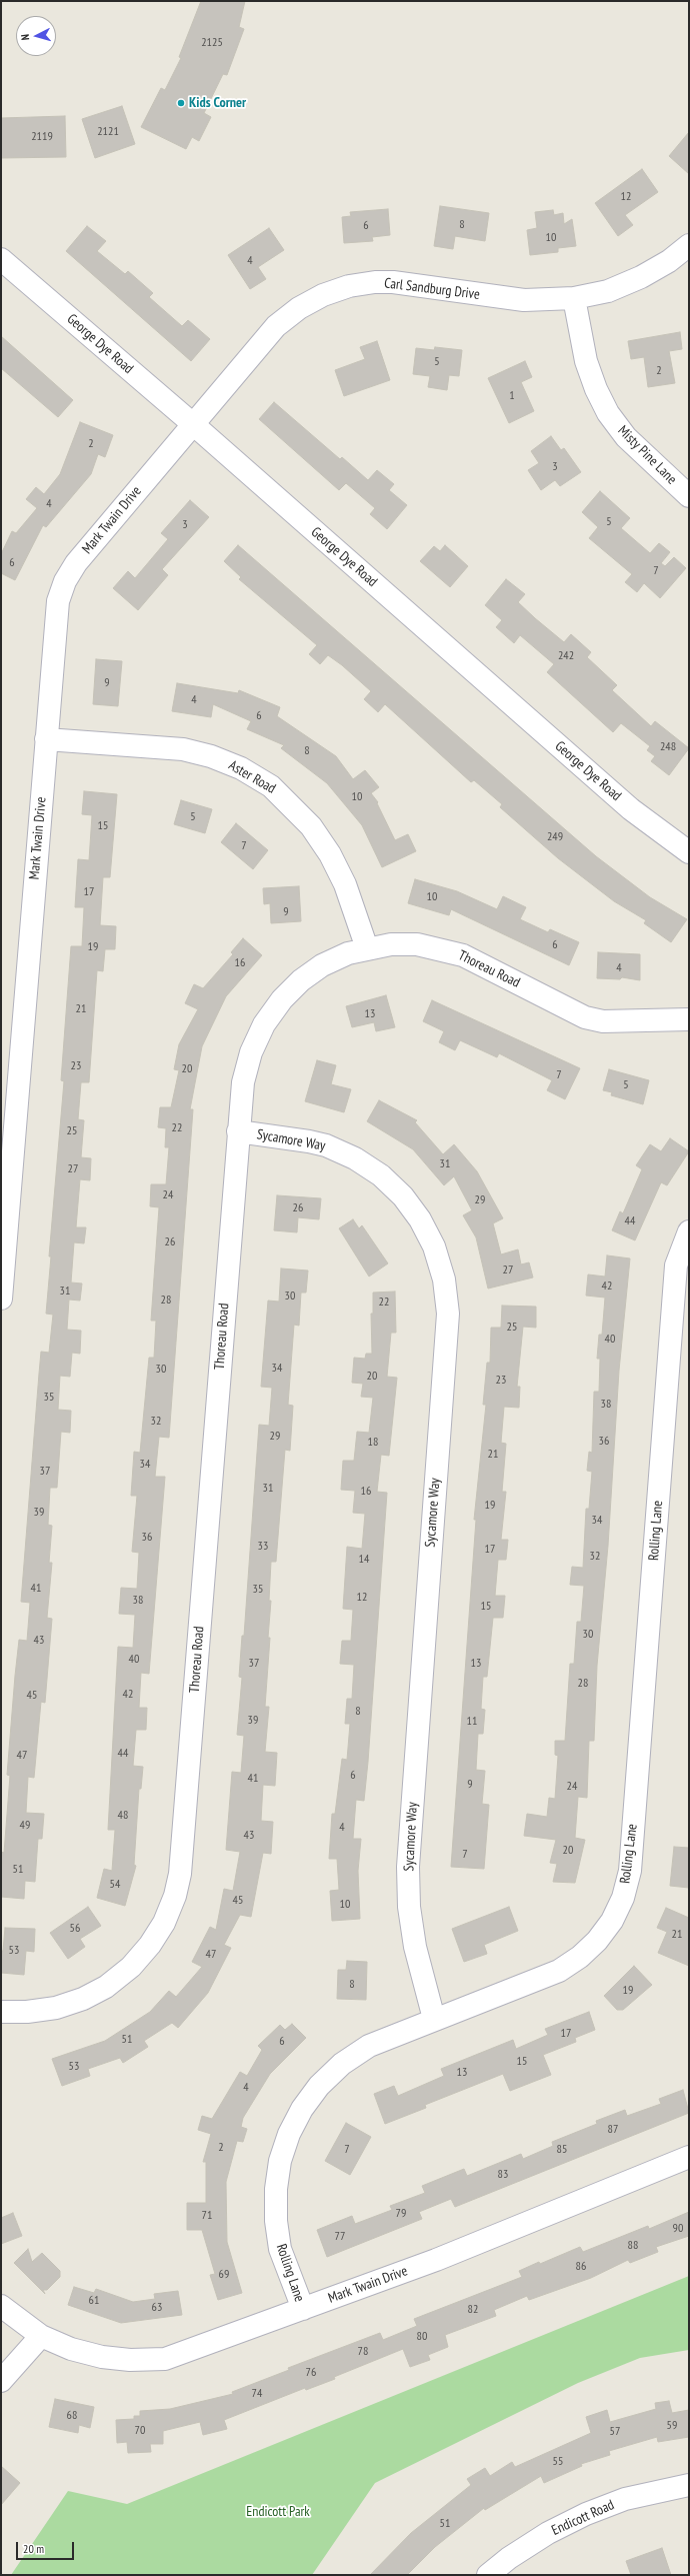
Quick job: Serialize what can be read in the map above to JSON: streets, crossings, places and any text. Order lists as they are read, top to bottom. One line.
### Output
{"streets":{"street":["Carl Sandburg Drive","George Dye Road","Misty Pine Lane","Mark Twain Drive","Aster Road","Thoreau Road","Sycamore Way","Rolling Lane","Endicott Road"]},"crossings":[["Carl Sandburg Drive","George Dye Road"],["Carl Sandburg Drive","Misty Pine Lane"],["Carl Sandburg Drive","Mark Twain Drive"],["George Dye Road","Mark Twain Drive"],["Mark Twain Drive","Aster Road"],["Mark Twain Drive","Rolling Lane"],["Aster Road","Thoreau Road"],["Thoreau Road","Sycamore Way"],["Sycamore Way","Rolling Lane"]],"parks":["Endicott Park"],"places":["Kids Corner"],"house_numbers":["2125","2121","2119","12","8","6","10","4","5","2","1","2","3","4","5","3","6","7","242","9","4","6","248","8","10","5","15","249","7","17","10","9","6","19","16","4","21","13","23","20","7","5","22","25","31","27","24","29","26","44","26","27","42","31","30","28","22","25","40","34","30","20","23","35","38","32","29","36","18","21","34","37","31","16","19","39","34","36","33","17","32","14","41","35","12","38","15","30","43","40","37","13","28","42","45","8","39","11","44","47","6","41","9","24","48","49","4","43","20","7","51","54","45","10","56","21","53","47","8","19","17","51","6","15","53","13","4","87","2","7","85","83","79","71","90","77","88","86","69","61","63","82","80","78","76","74","68","59","70","57","55","51"],"scale_bar":"20 m","north":"left"}
